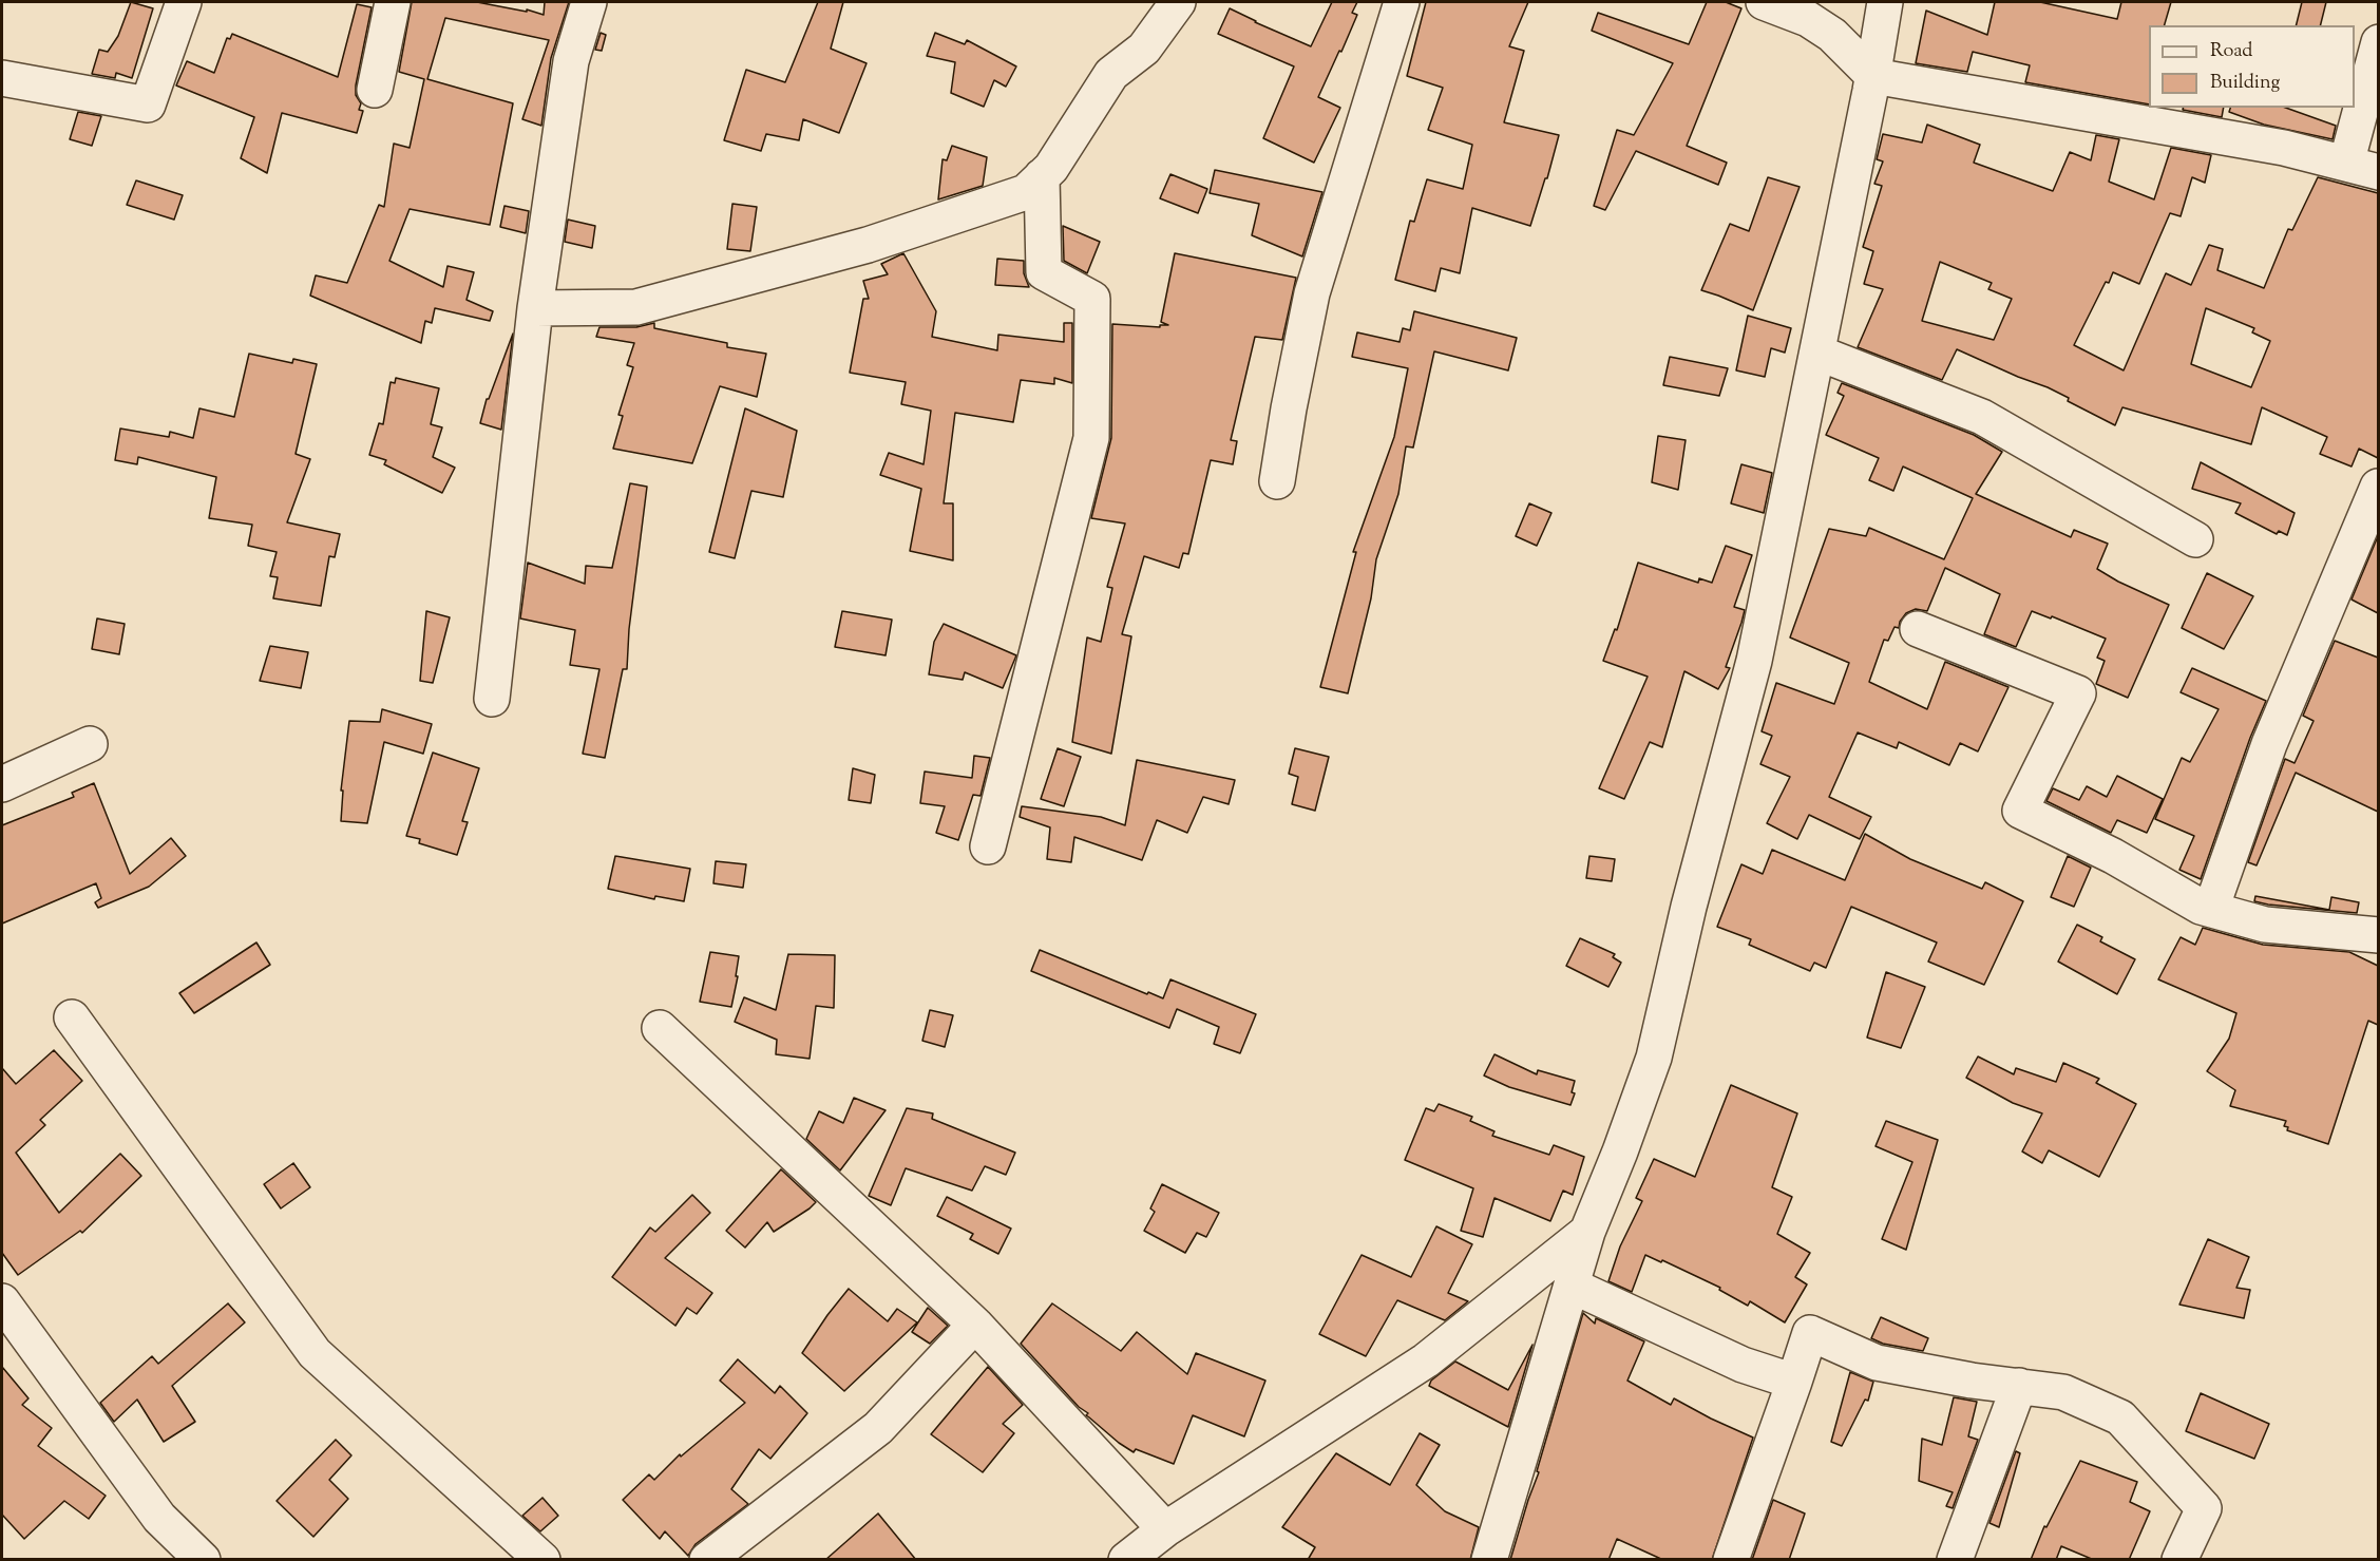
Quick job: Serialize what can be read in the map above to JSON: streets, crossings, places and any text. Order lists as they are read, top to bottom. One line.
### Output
{"legend":["Road","Building"]}
